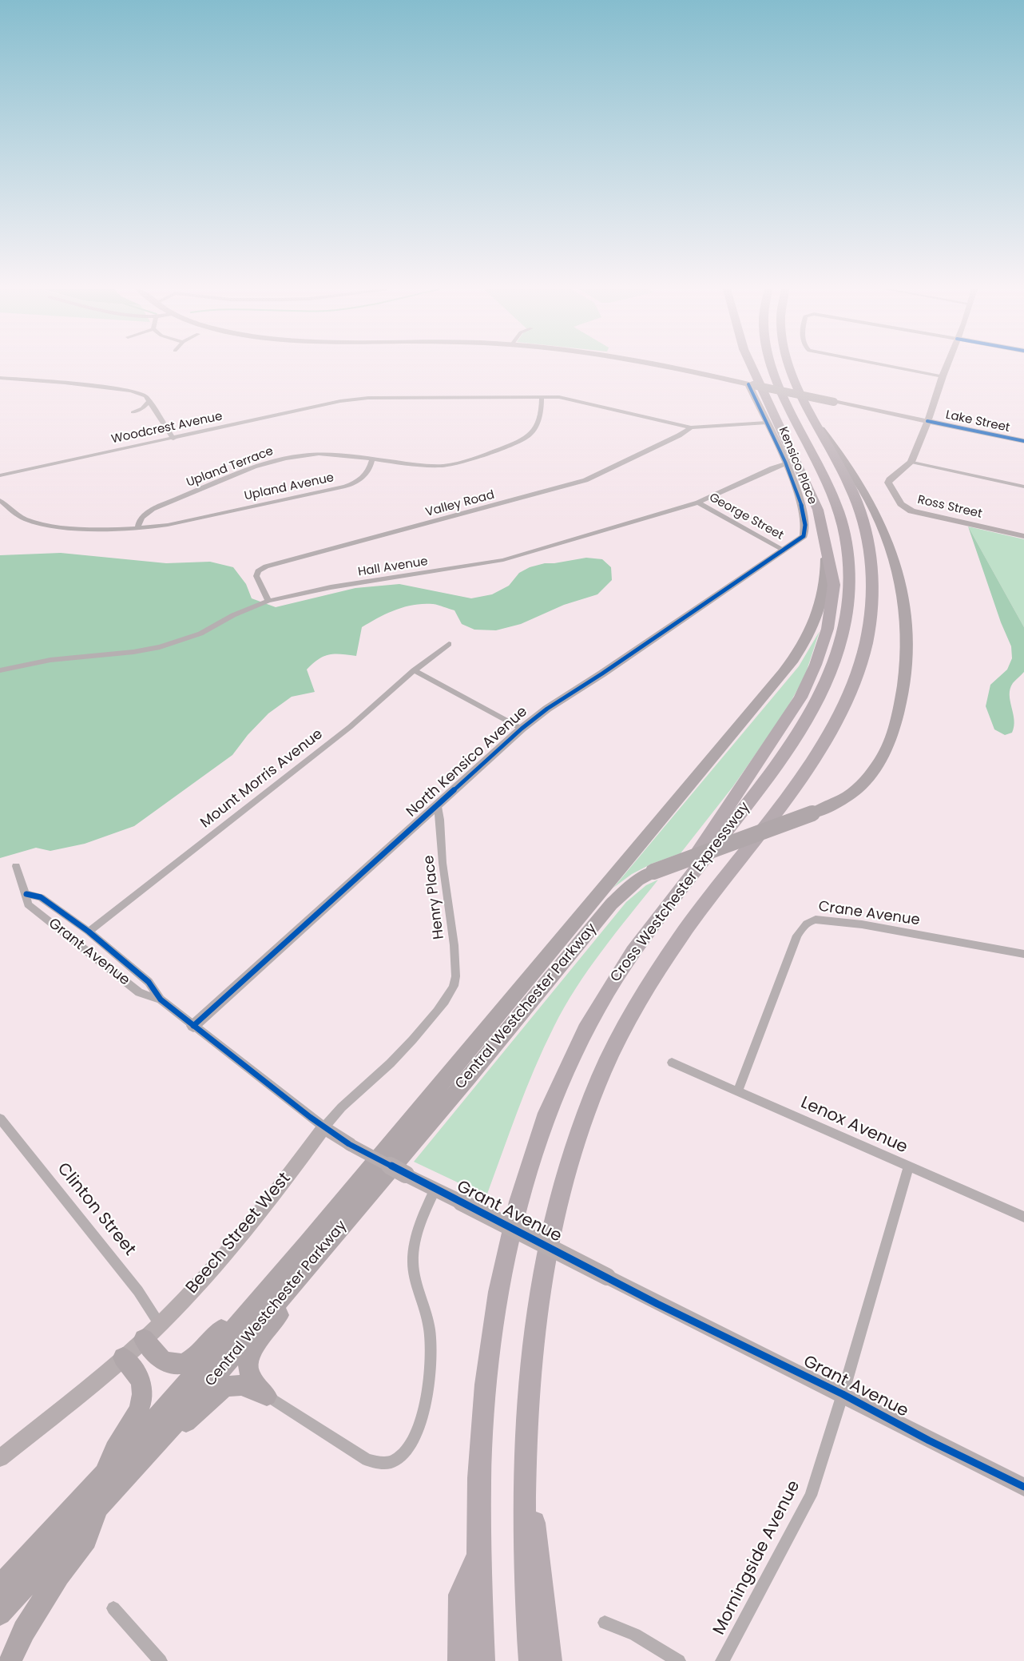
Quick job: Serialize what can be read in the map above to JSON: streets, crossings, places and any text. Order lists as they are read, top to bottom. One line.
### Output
{"streets":{"highway":["Cross Westchester Expressway"],"main road":["Central Westchester Parkway"],"street":["Lake Street","Woodcrest Avenue","Kensico Place","Upland Terrace","Upland Avenue","Valley Road","Ross Street","George Street","Hall Avenue","North Kensico Avenue","Mount Morris Avenue","Henry Place","Crane Avenue","Grant Avenue","Lenox Avenue","Clinton Street","Beech Street West","Morningside Avenue"]},"crossings":[["Lake Street","Kensico Place"],["Woodcrest Avenue","Kensico Place"],["Woodcrest Avenue","Valley Road"],["Kensico Place","George Street"],["Kensico Place","Hall Avenue"],["Kensico Place","North Kensico Avenue"],["Upland Terrace","Upland Avenue"],["Valley Road","Hall Avenue"],["George Street","Hall Avenue"],["George Street","North Kensico Avenue"],["North Kensico Avenue","Henry Place"],["North Kensico Avenue","Grant Avenue"],["Mount Morris Avenue","Grant Avenue"],["Cross Westchester Expressway","Central Westchester Parkway"],["Henry Place","Beech Street West"],["Crane Avenue","Lenox Avenue"],["Grant Avenue","Beech Street West"],["Grant Avenue","Morningside Avenue"],["Lenox Avenue","Morningside Avenue"],["Clinton Street","Beech Street West"]]}
